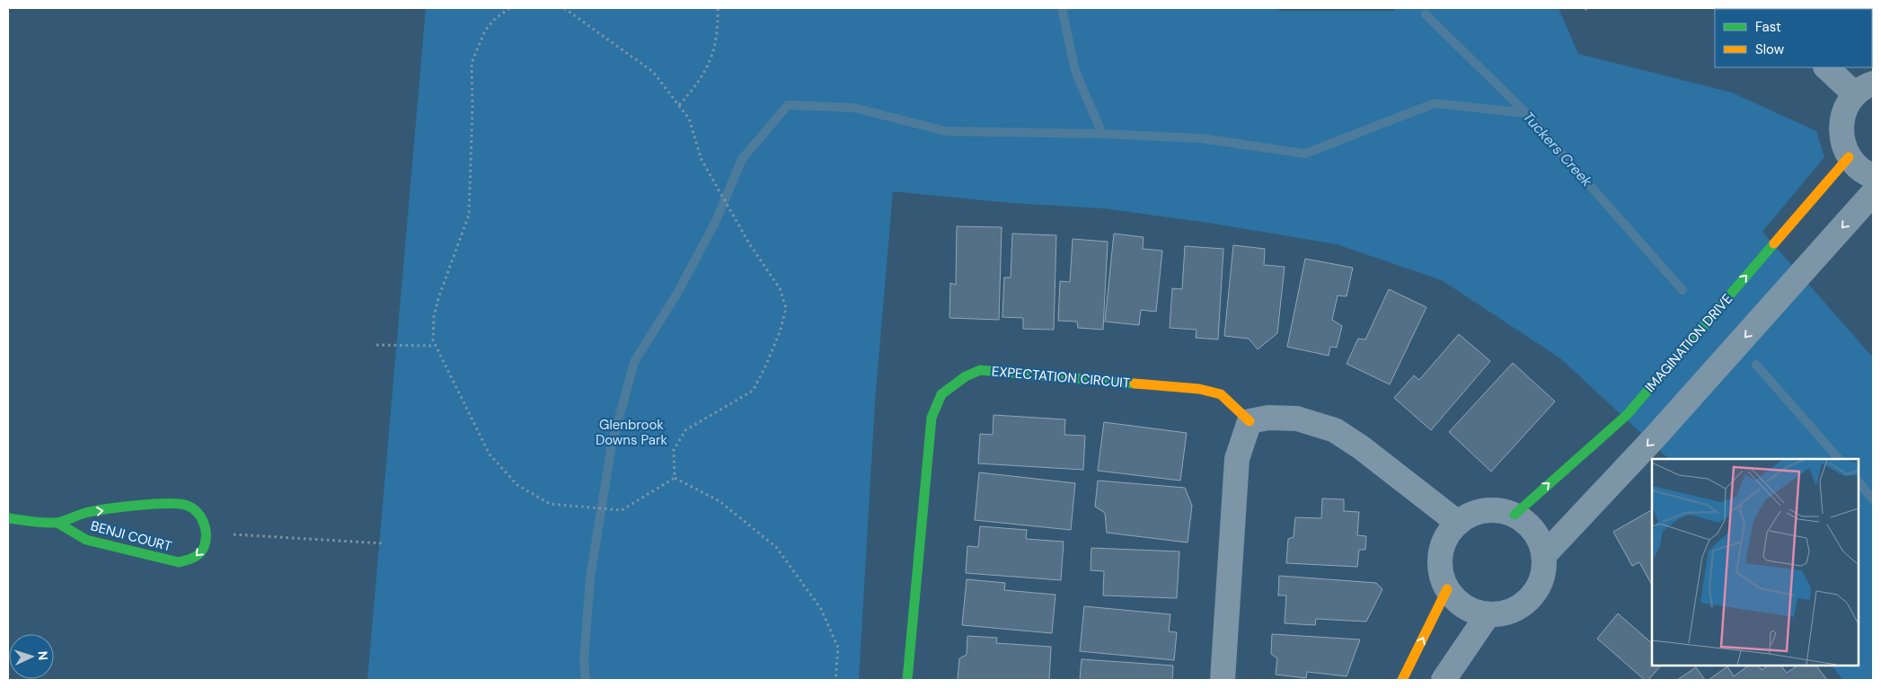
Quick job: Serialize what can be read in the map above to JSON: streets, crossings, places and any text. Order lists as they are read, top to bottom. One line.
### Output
{"streets":{"street":["IMAGINATION DRIVE","EXPECTATION CIRCUIT","BENJI COURT"]},"water":["Tuckers Creek"],"parks":["Glenbrook Downs Park"],"legend":["Fast","Slow"],"north":"right"}
